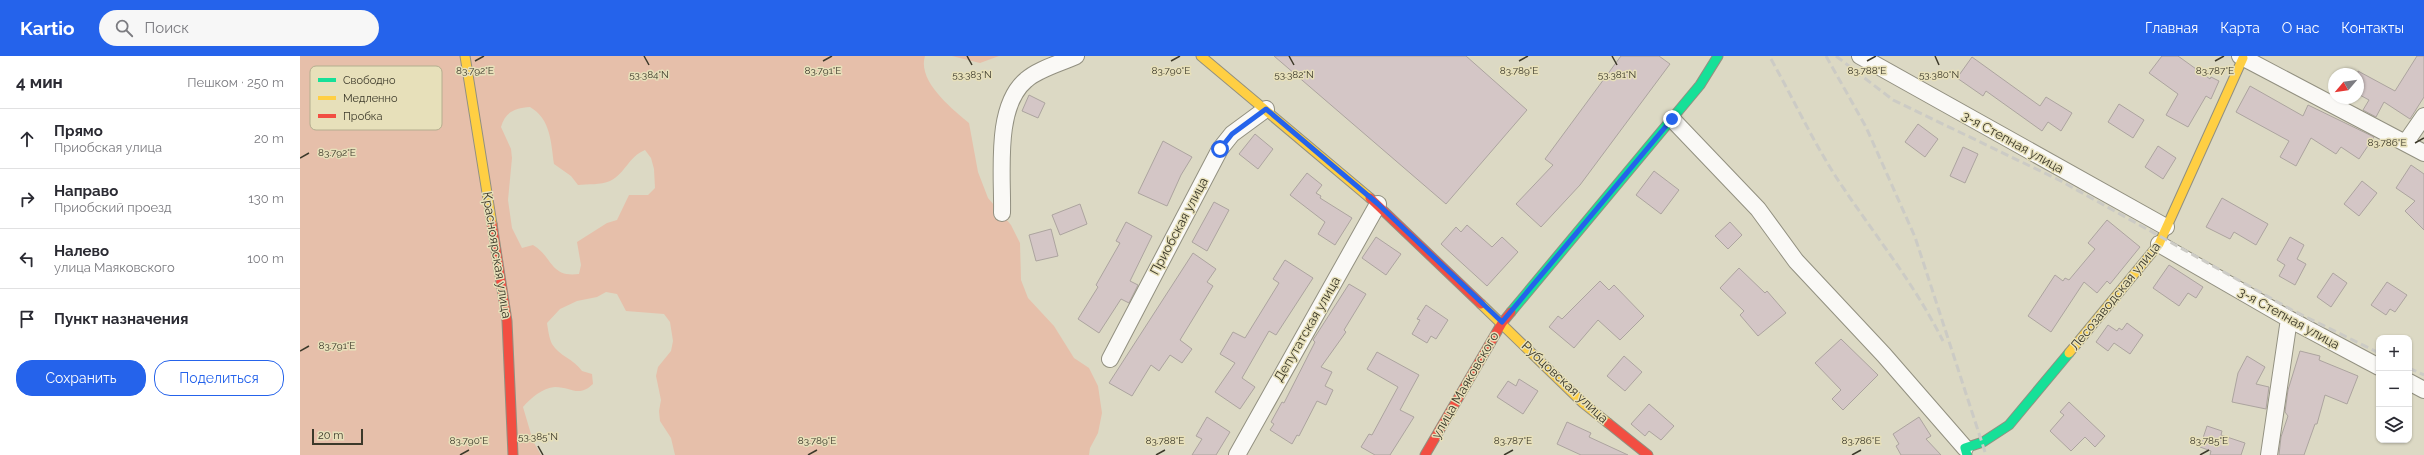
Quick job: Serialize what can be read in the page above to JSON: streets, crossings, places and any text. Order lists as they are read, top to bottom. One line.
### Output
{"streets":{"street":["3-я Степная улица","Приобская улица","Красноярская улица","Лесозаводская улица","Депутатская улица","Рубцовская улица","улица Маяковского"]},"crossings":[["3-я Степная улица","Лесозаводская улица"],["Приобская улица","Рубцовская улица"],["Депутатская улица","Рубцовская улица"],["Рубцовская улица","улица Маяковского"]],"legend":["Свободно","Медленно","Пробка"],"scale_bar":"20 m","north":"bottom left","page":{"header":"Kartio","search":"Поиск","nav":["Главная","Карта","О нас","Контакты"],"heading":["4 мин","Пешком · 250 m"],"list":[["Прямо","Приобская улица","20 m"],["Направо","Приобский проезд","130 m"],["Налево","улица Маяковского","100 m"],"Пункт назначения"],"map_buttons":["+","−"],"buttons":["Сохранить","Поделиться"],"scale":"20 m"},"coordinates":["83.792°E","83.791°E","83.787°E","83.790°E","83.789°E","83.788°E","53.384°N","53.383°N","53.382°N","53.381°N","53.380°N","83.786°E","53.385°N","83.785°E"]}
